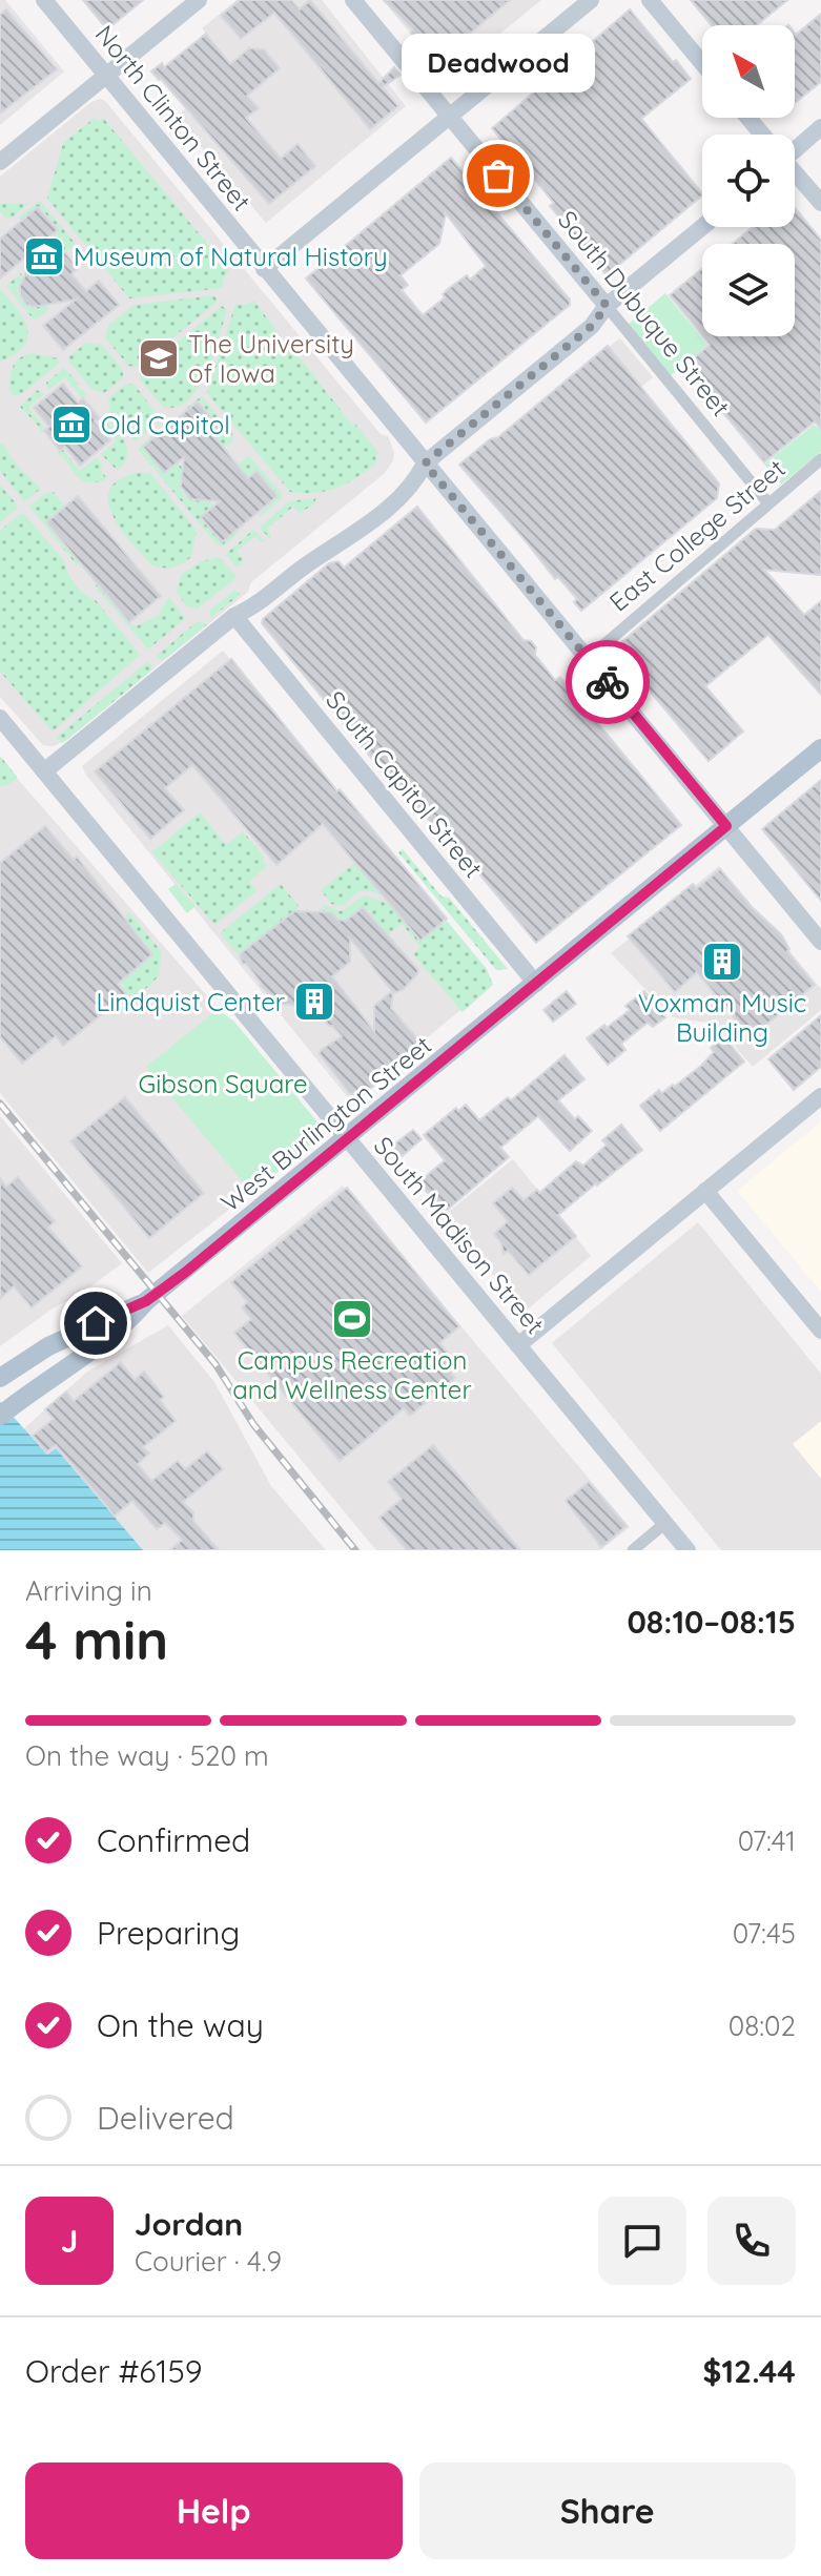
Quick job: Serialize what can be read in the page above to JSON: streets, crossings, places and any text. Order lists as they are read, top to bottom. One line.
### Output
{"streets":{"main road":["West Burlington Street"],"street":["North Clinton Street","South Dubuque Street","East College Street","South Capitol Street","South Madison Street"]},"crossings":[["North Clinton Street","West Burlington Street"],["South Dubuque Street","East College Street"],["South Capitol Street","West Burlington Street"],["West Burlington Street","South Madison Street"]],"parks":["Gibson Square"],"places":{"other":["Deadwood"],"museum":["Museum of Natural History","Old Capitol"],"school or university":["The University of Iowa"],"building":["Voxman Music Building","Lindquist Center"],"sports":["Campus Recreation and Wellness Center"]},"north":"top left","page":{"bubble":"Deadwood","heading":["4 min","Arriving in","08:10–08:15"],"panel":["Jordan","Courier · 4.9","Order #6159","$12.44"],"bar":"On the way · 520 m","list":[["Confirmed","07:41"],["Preparing","07:45"],["On the way","08:02"],"Delivered"],"round":"J","buttons":["Help","Share"]}}
